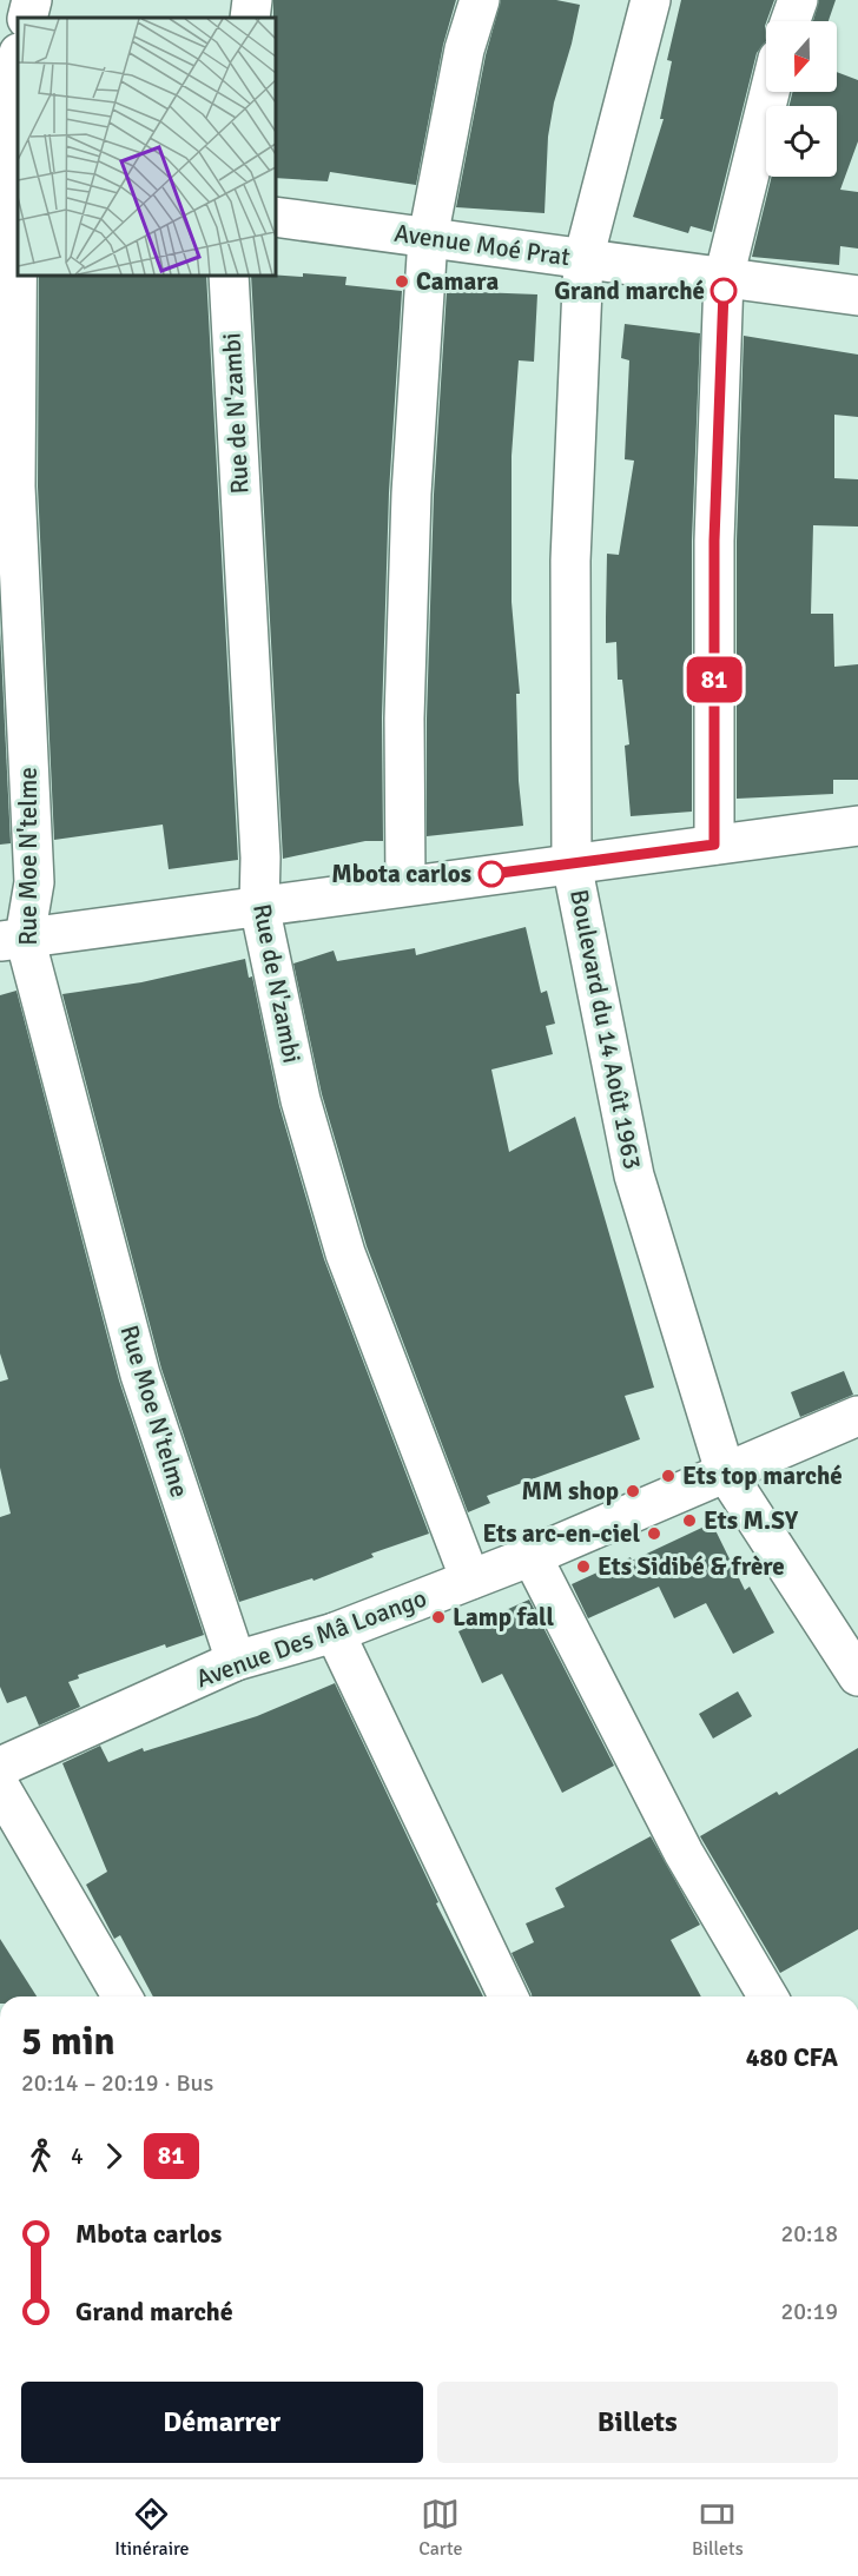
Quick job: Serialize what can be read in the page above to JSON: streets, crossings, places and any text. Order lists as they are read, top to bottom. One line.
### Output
{"streets":{"street":["Avenue Moé Prat","Rue de N'zambi","Rue Moe N'telme","Boulevard du 14 Août 1963","Avenue Des Mâ Loango"]},"crossings":[["Avenue Moé Prat","Boulevard du 14 Août 1963"],["Rue de N'zambi","Avenue Des Mâ Loango"],["Rue Moe N'telme","Avenue Des Mâ Loango"],["Boulevard du 14 Août 1963","Avenue Des Mâ Loango"]],"places":["Camara","Grand marché","Mbota carlos","Ets top marché","MM shop","Ets M.SY","Ets arc-en-ciel","Ets Sidibé & frère","Lamp fall"],"lines":["bus line 81"],"north":"bottom","page":{"on_map":"81","heading":["5 min","20:14 – 20:19 · Bus","480 CFA"],"legs":["4","81"],"list":[{"name":"Mbota carlos","value":"20:18"},{"name":"Grand marché","value":"20:19"}],"buttons":["Démarrer","Billets"],"tabs":["Itinéraire","Carte","Billets"]}}
